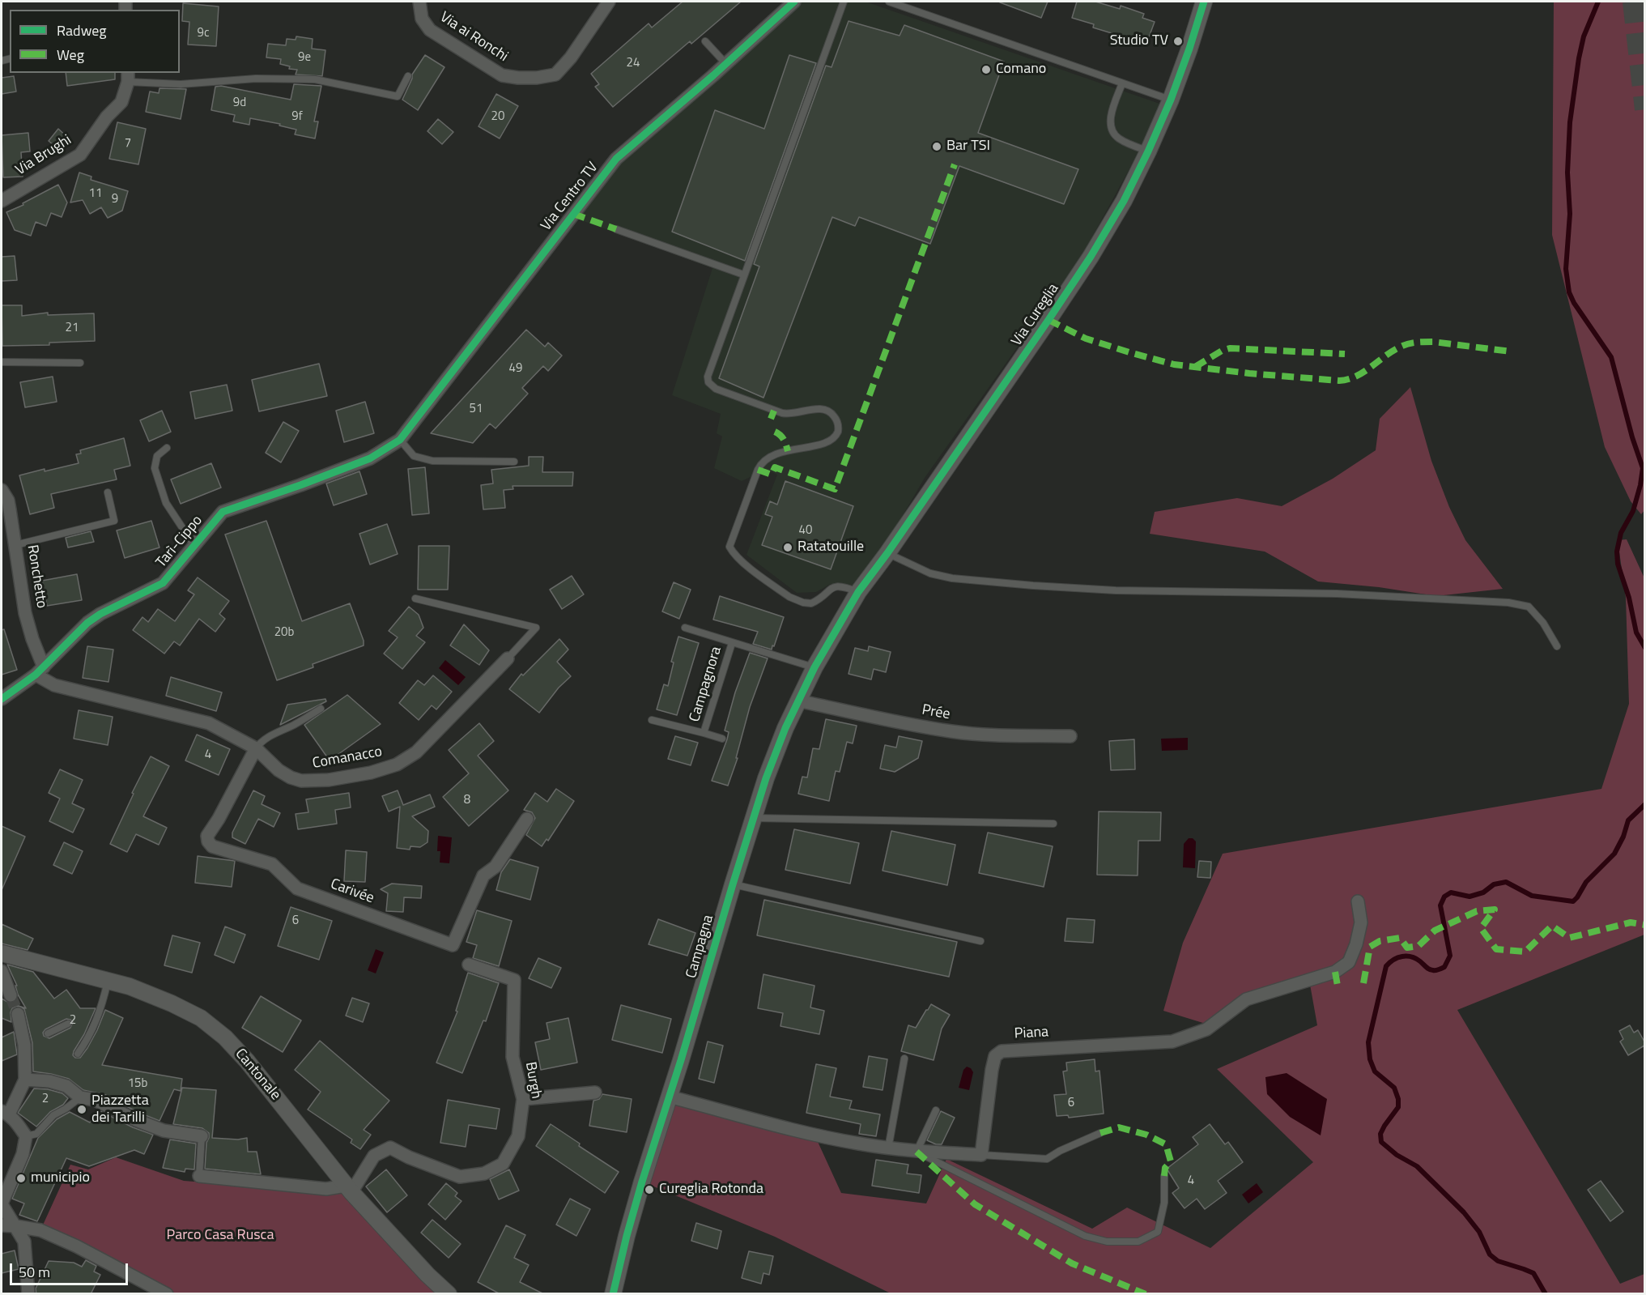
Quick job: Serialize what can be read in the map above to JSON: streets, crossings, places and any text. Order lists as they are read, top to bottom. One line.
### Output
{"streets":{"street":["Via ai Ronchi","Via Brughi","Via Centro TV","Via Cureglia","Tarì-Cippo","Ronchetto","Prée","Comanacco","Carivée","Campagna","Piana","Cantonale","Burgh"],"lane":["Campagnora"]},"crossings":[["Via Centro TV","Tarì-Cippo"],["Via Cureglia","Campagna"],["Tarì-Cippo","Ronchetto"],["Tarì-Cippo","Comanacco"],["Ronchetto","Comanacco"],["Campagnora","Campagna"],["Prée","Campagna"],["Comanacco","Carivée"],["Cantonale","Burgh"]],"parks":["Parco Casa Rusca"],"places":["Studio TV","Comano","Bar TSI","Ratatouille","Piazzetta dei Tarilli","municipio","Cureglia Rotonda"],"house_numbers":["9c","9e","24","9d","9f","20","7","11","9","21","49","51","40","20b","4","8","6","2","15b","2","6","4"],"legend":["Radweg","Weg"],"scale_bar":"50 m"}
